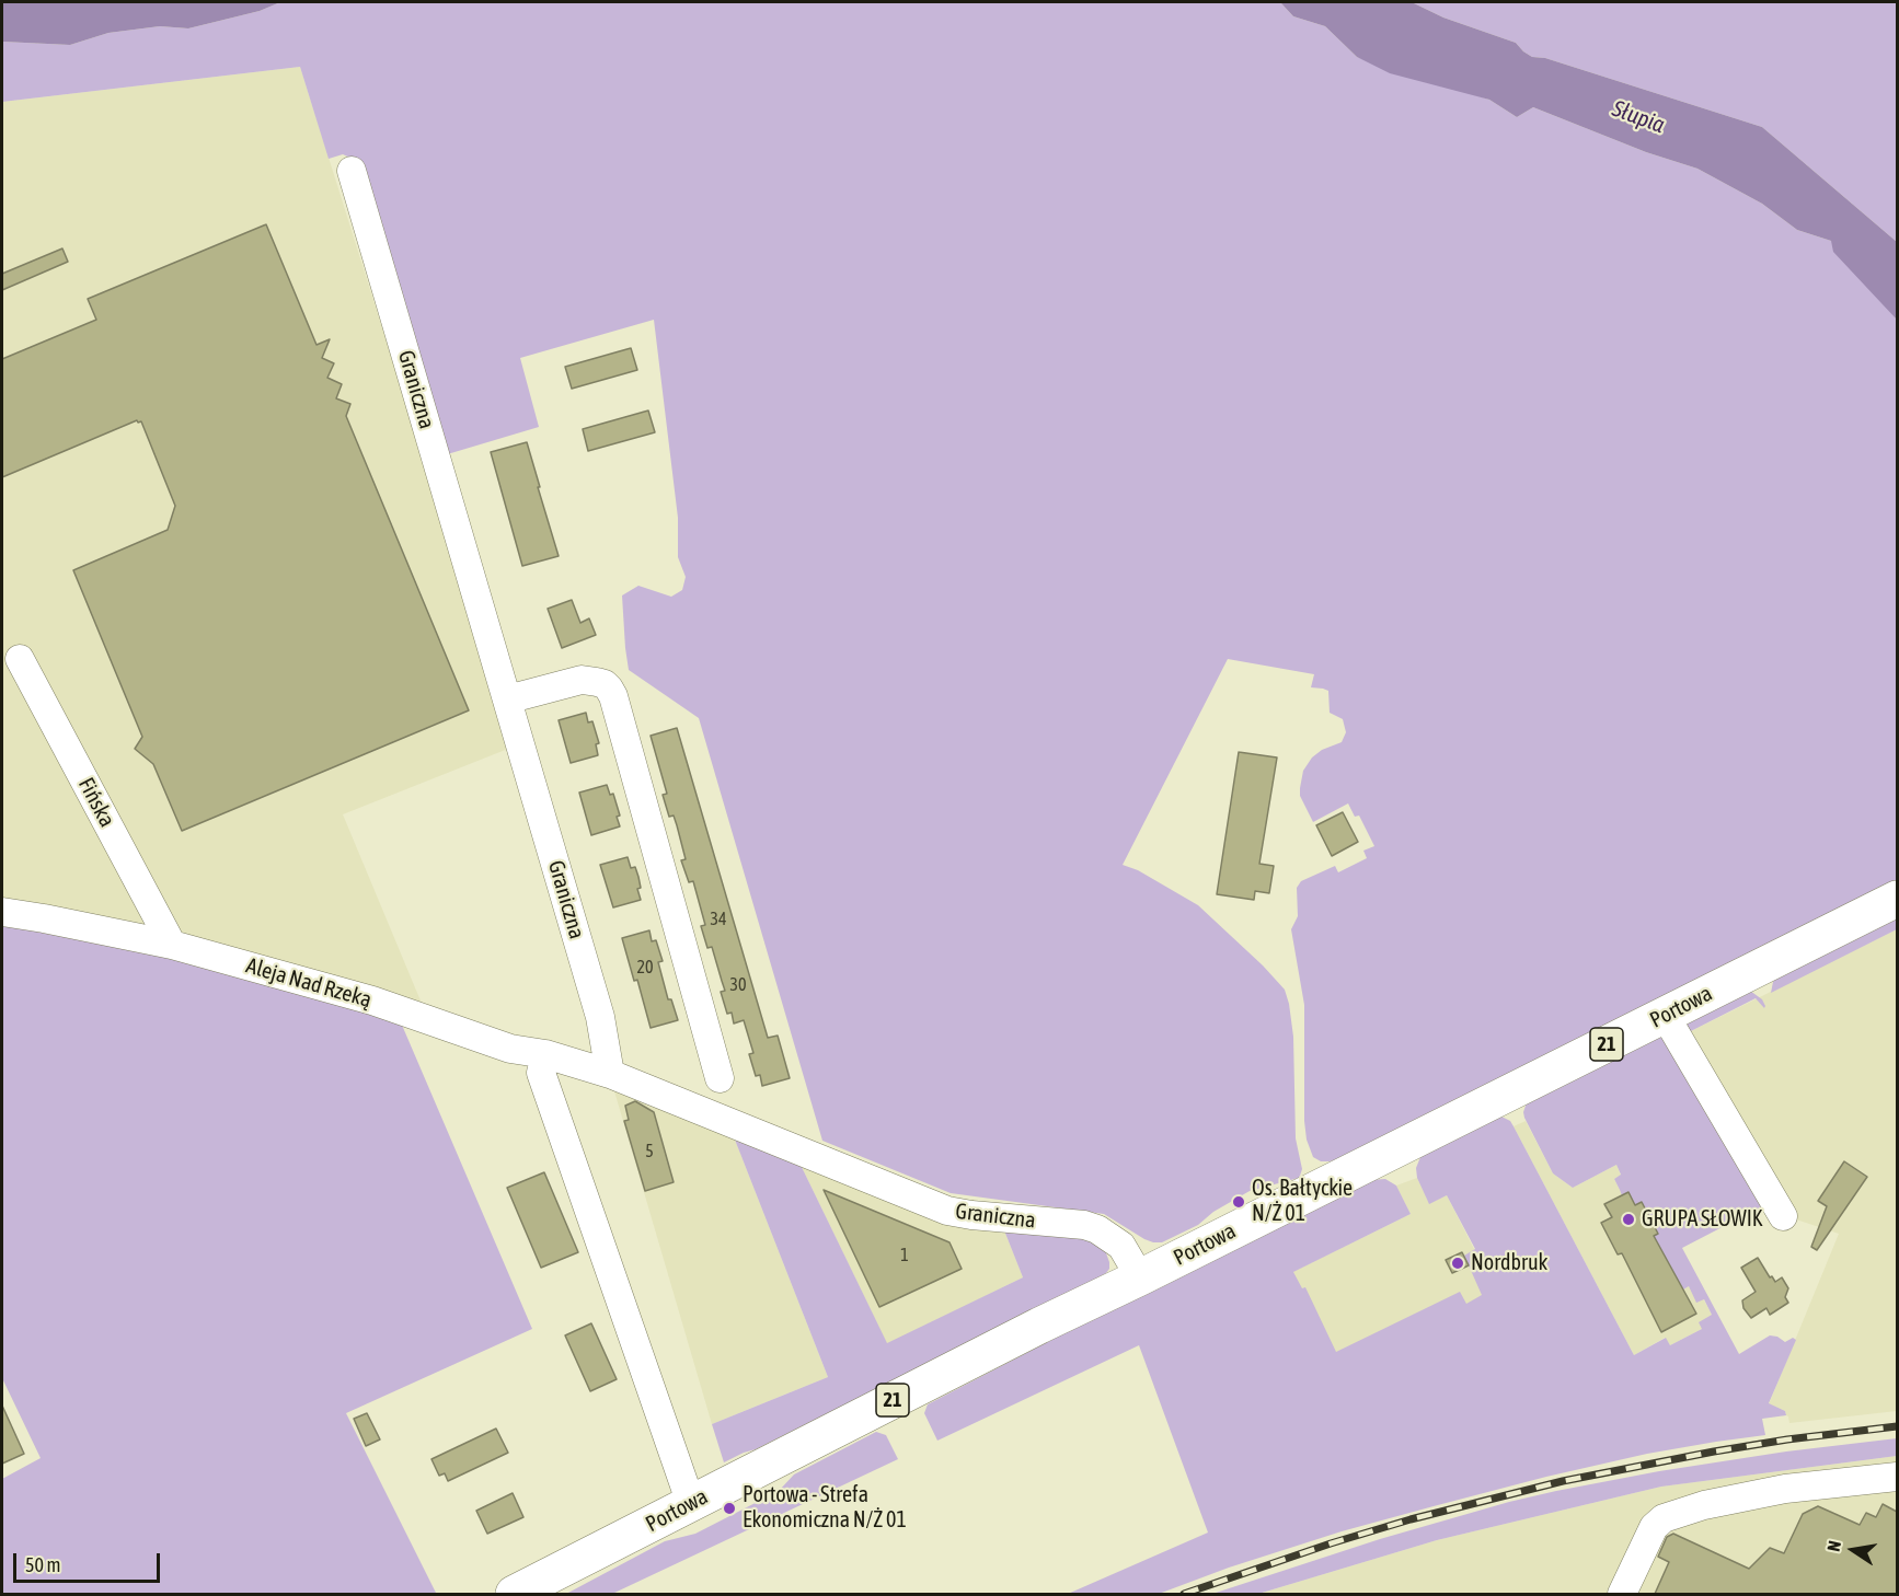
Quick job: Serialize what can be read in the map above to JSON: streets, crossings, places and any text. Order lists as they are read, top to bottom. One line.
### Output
{"streets":{"main road":["Portowa","21"],"street":["Graniczna","Fińska","Aleja Nad Rzeką"]},"crossings":[["Graniczna","Aleja Nad Rzeką"],["Graniczna","Portowa"],["Fińska","Aleja Nad Rzeką"]],"water":["Słupia"],"places":["Os. Bałtyckie N/Ż 01","GRUPA SŁOWIK","Nordbruk","Portowa - Strefa Ekonomiczna N/Ż 01"],"house_numbers":["34","20","30","5","1"],"scale_bar":"50 m","north":"left"}
